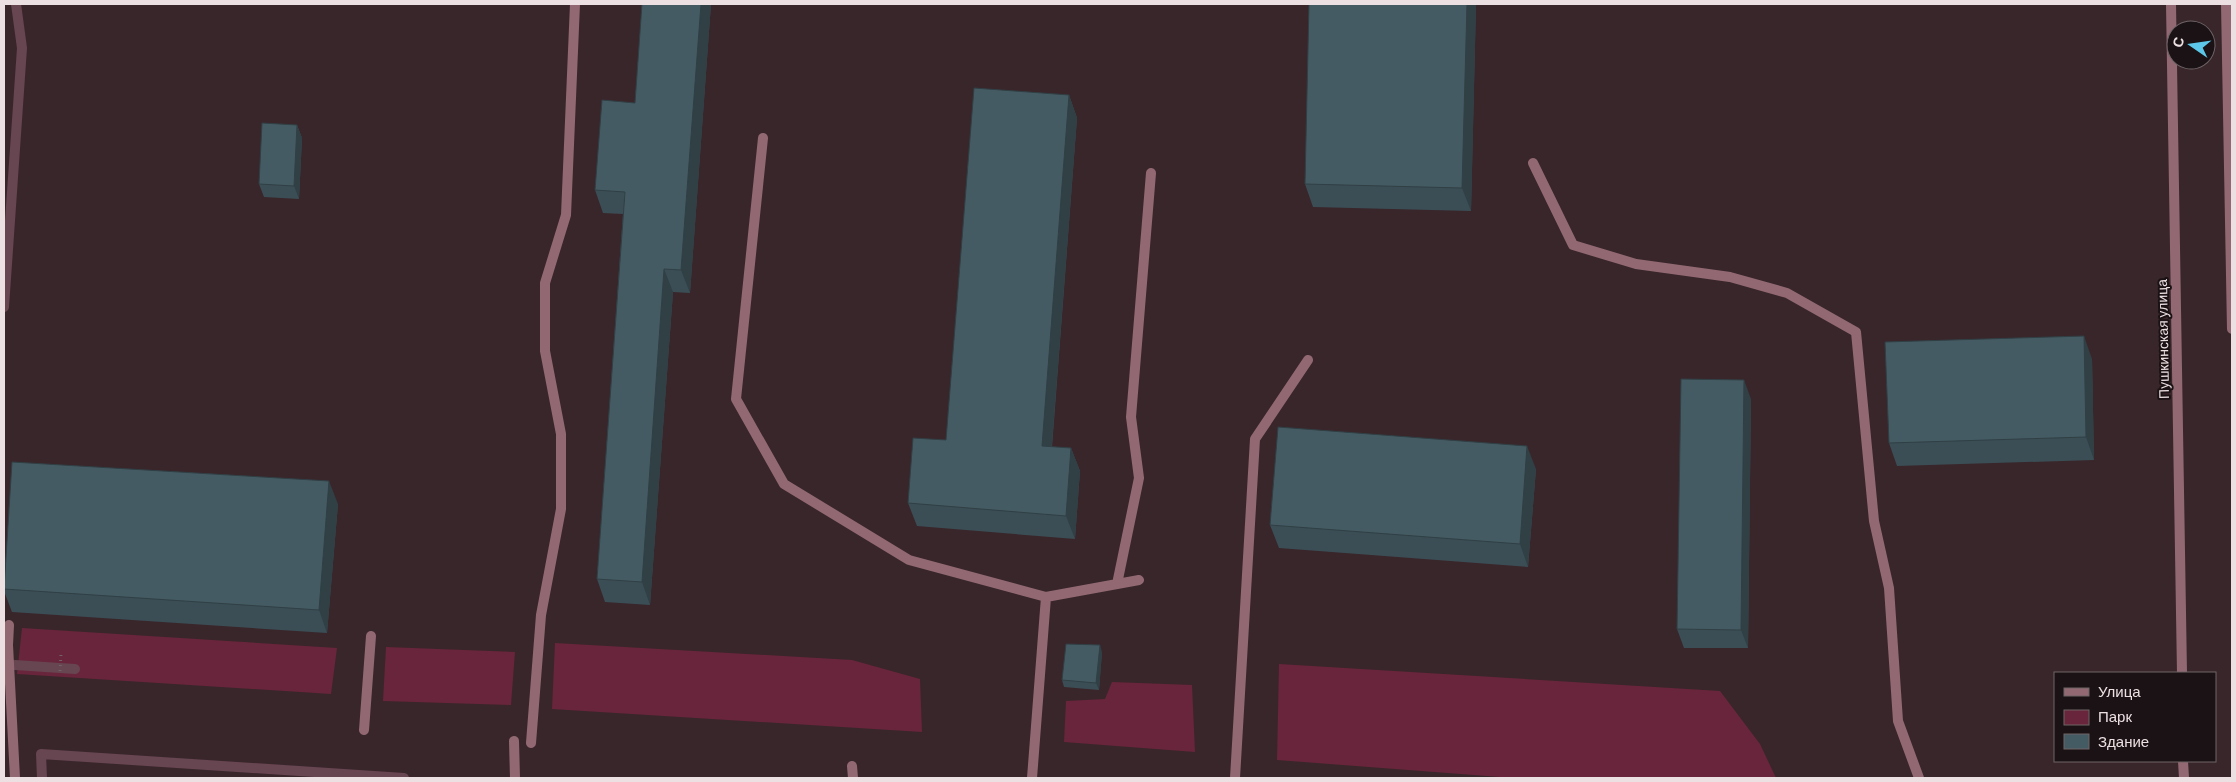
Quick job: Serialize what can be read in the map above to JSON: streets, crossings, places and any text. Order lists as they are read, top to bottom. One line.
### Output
{"streets":{"street":["Пушкинская улица"]},"legend":["Улица","Парк","Здание"],"north":"left"}
